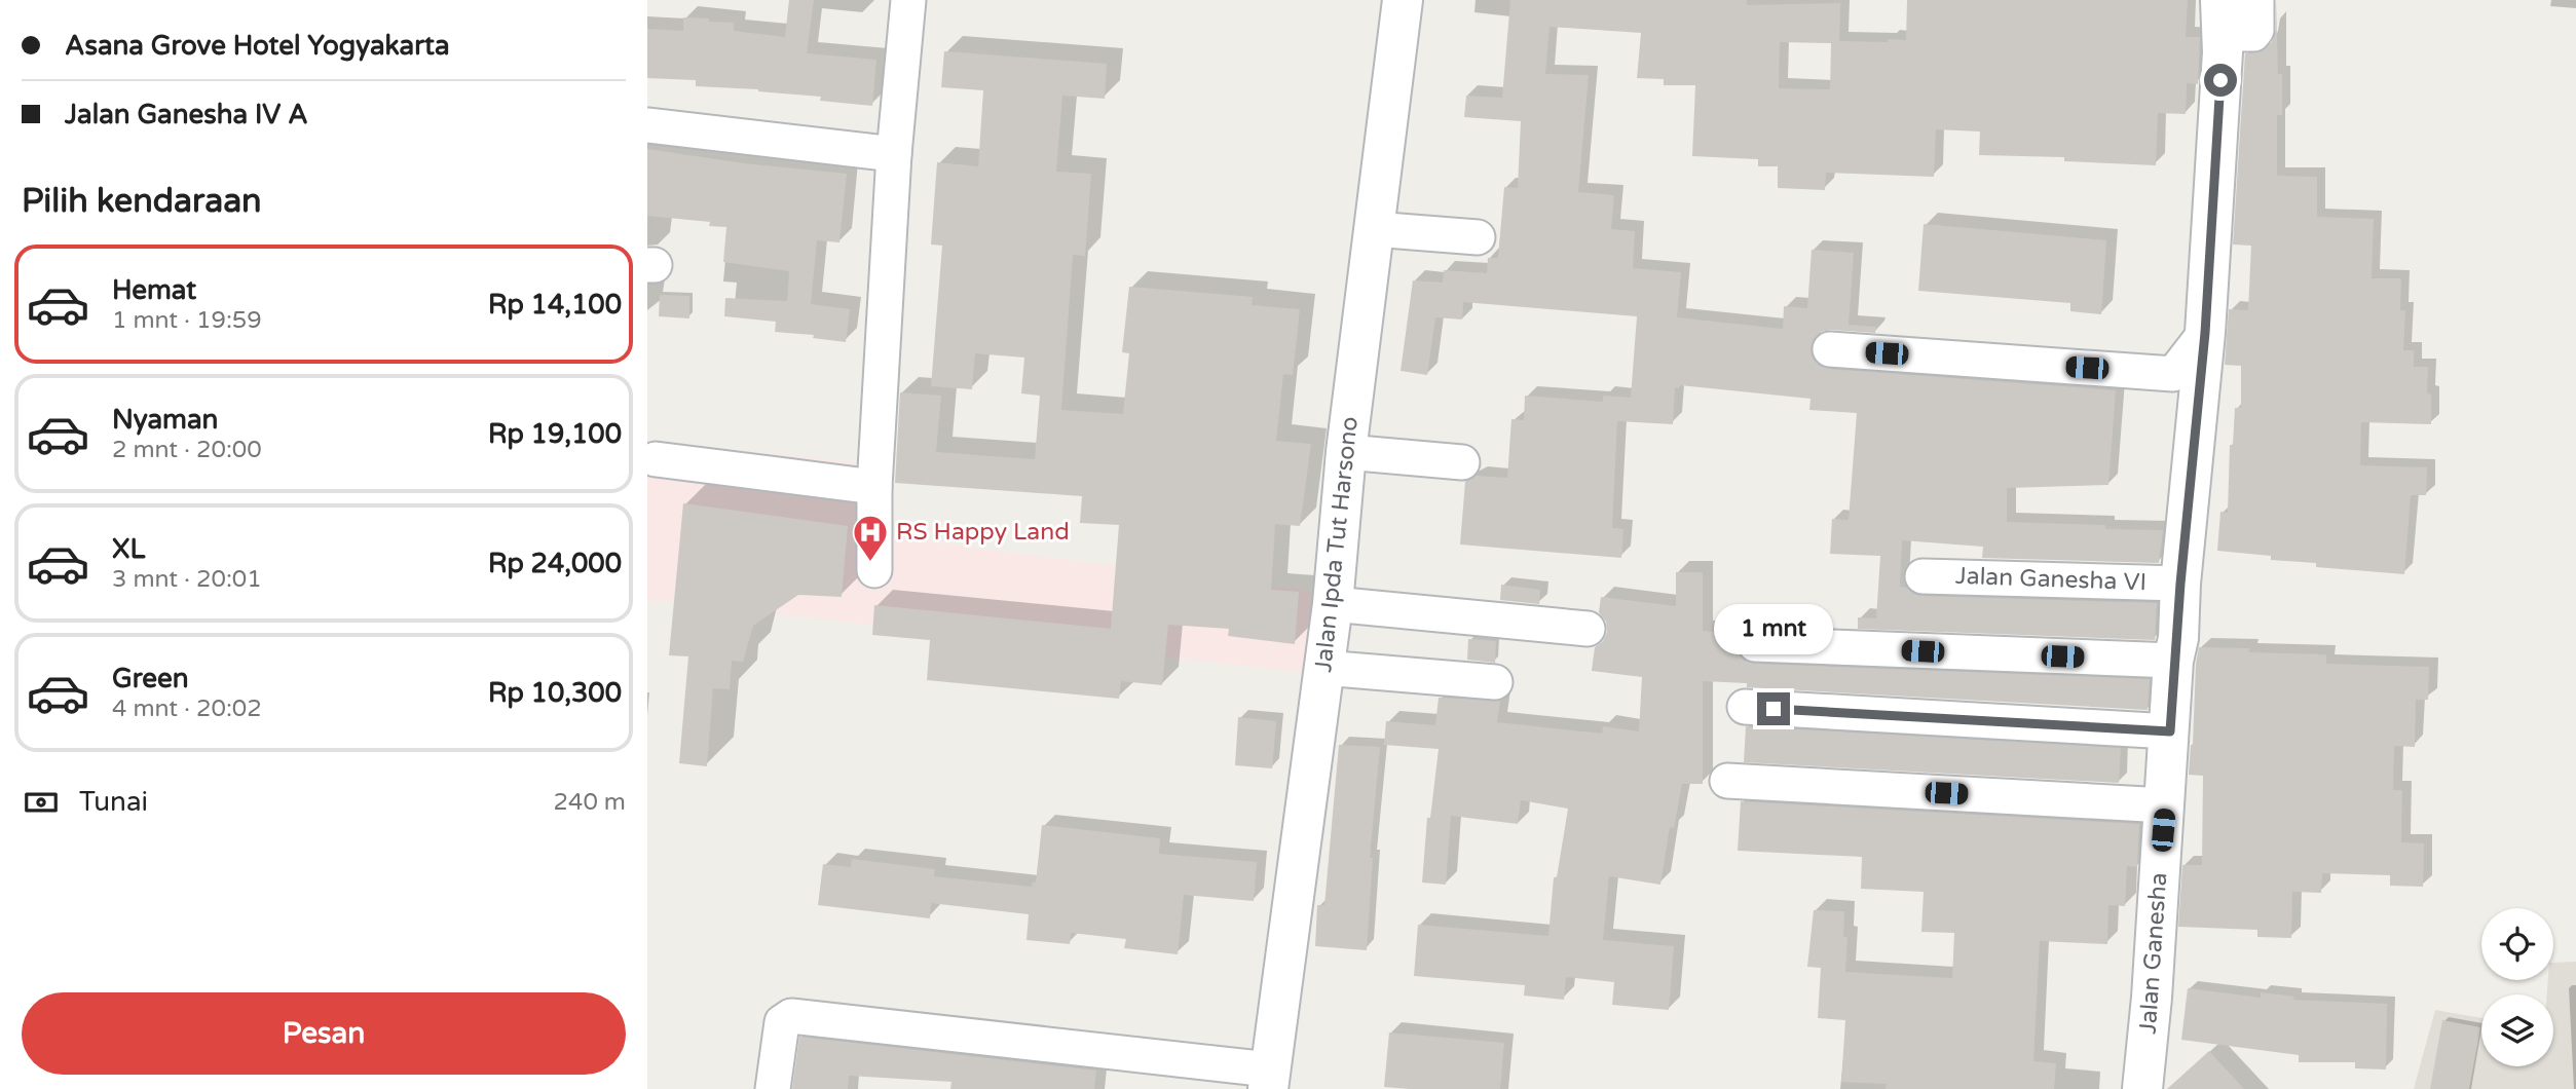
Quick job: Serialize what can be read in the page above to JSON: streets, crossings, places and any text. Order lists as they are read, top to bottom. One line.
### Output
{"streets":{"main road":["Jalan Ipda Tut Harsono","Jalan Ganesha"],"street":["Jalan Ganesha VI"]},"crossings":[["Jalan Ganesha VI","Jalan Ganesha"]],"places":{"hospital":["RS Happy Land"]},"page":{"banner":["Asana Grove Hotel Yogyakarta","Jalan Ganesha IV A"],"heading":"Pilih kendaraan","list":[{"name":"Hemat","note":"1 mnt · 19:59","value":"Rp 14,100"},{"name":"Nyaman","note":"2 mnt · 20:00","value":"Rp 19,100"},{"name":"XL","note":"3 mnt · 20:01","value":"Rp 24,000"},{"name":"Green","note":"4 mnt · 20:02","value":"Rp 10,300"}],"bubble":"1 mnt","pay":["Tunai","240 m"],"buttons":"Pesan"}}
